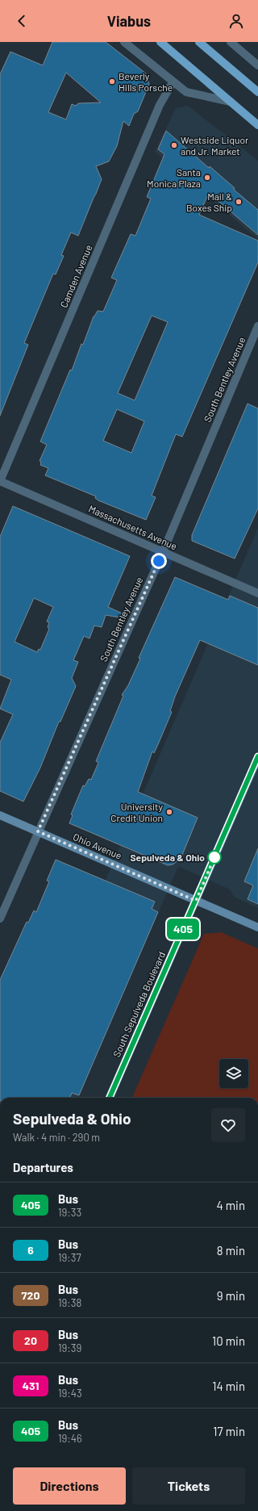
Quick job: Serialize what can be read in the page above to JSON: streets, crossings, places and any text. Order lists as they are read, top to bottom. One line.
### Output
{"streets":{"main road":["Ohio Avenue","South Sepulveda Boulevard"],"street":["Camden Avenue","South Bentley Avenue","Massachusetts Avenue"]},"crossings":[["Camden Avenue","Massachusetts Avenue"],["South Bentley Avenue","Massachusetts Avenue"],["South Bentley Avenue","Ohio Avenue"],["Ohio Avenue","South Sepulveda Boulevard"]],"places":["Beverly Hills Porsche","Westside Liquor and Jr. Market","Santa Monica Plaza","Mail & Boxes Ship","University Credit Union","Sepulveda & Ohio"],"lines":["bus line 405"],"page":{"header":"Viabus","on_map":"405","heading":[["Sepulveda & Ohio","Walk · 4 min · 290 m"],"Departures"],"list":[{"mark":"405","name":"Bus","note":"19:33","value":"4 min"},{"mark":"6","name":"Bus","note":"19:37","value":"8 min"},{"mark":"720","name":"Bus","note":"19:38","value":"9 min"},{"mark":"20","name":"Bus","note":"19:39","value":"10 min"},{"mark":"431","name":"Bus","note":"19:43","value":"14 min"},{"mark":"405","name":"Bus","note":"19:46","value":"17 min"}],"buttons":["Directions","Tickets"]}}
